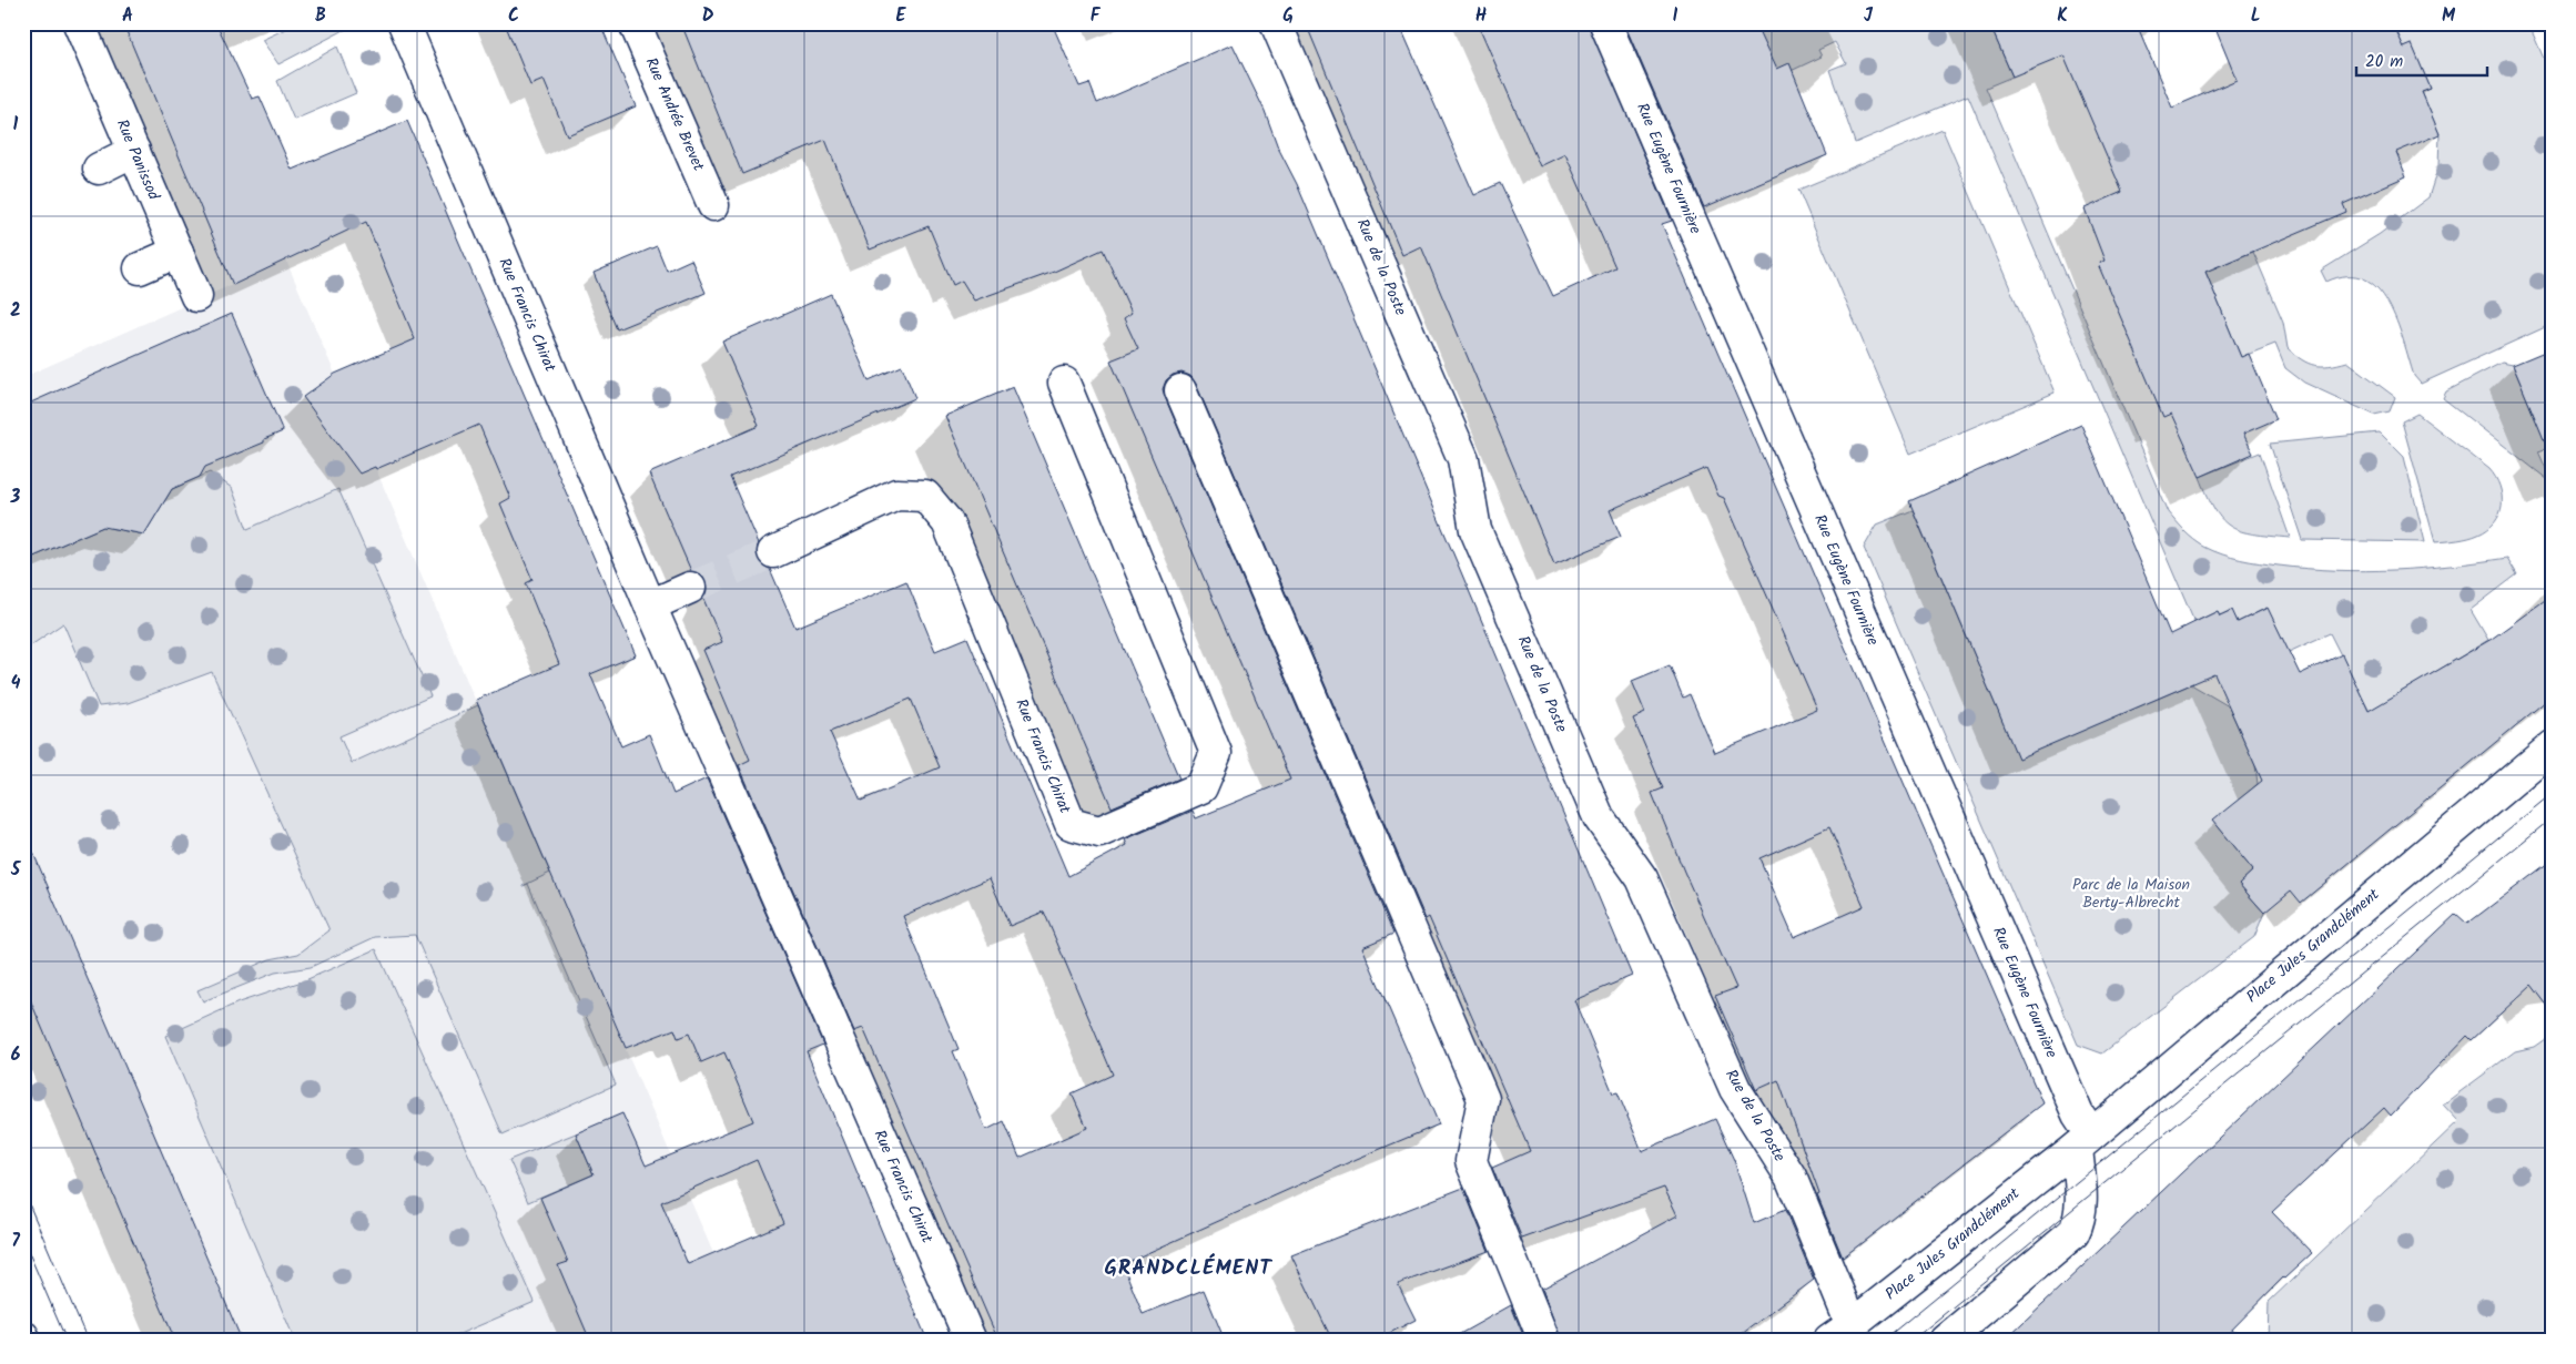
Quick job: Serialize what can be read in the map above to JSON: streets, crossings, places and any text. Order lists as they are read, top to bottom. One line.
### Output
{"streets":{"street":["Rue Andrée Brevet","Rue Panissod","Rue Eugène Fournière","Rue de la Poste","Rue Francis Chirat","Place Jules Grandclément"]},"crossings":[["Rue Eugène Fournière","Place Jules Grandclément"],["Rue de la Poste","Place Jules Grandclément"]],"districts":["GRANDCLÉMENT"],"parks":["Parc de la Maison Berty-Albrecht"],"scale_bar":"20 m","grid":{"columns":["A","B","C","D","E","F","G","H","I","J","K","L","M"],"rows":["1","2","3","4","5","6","7"]}}
